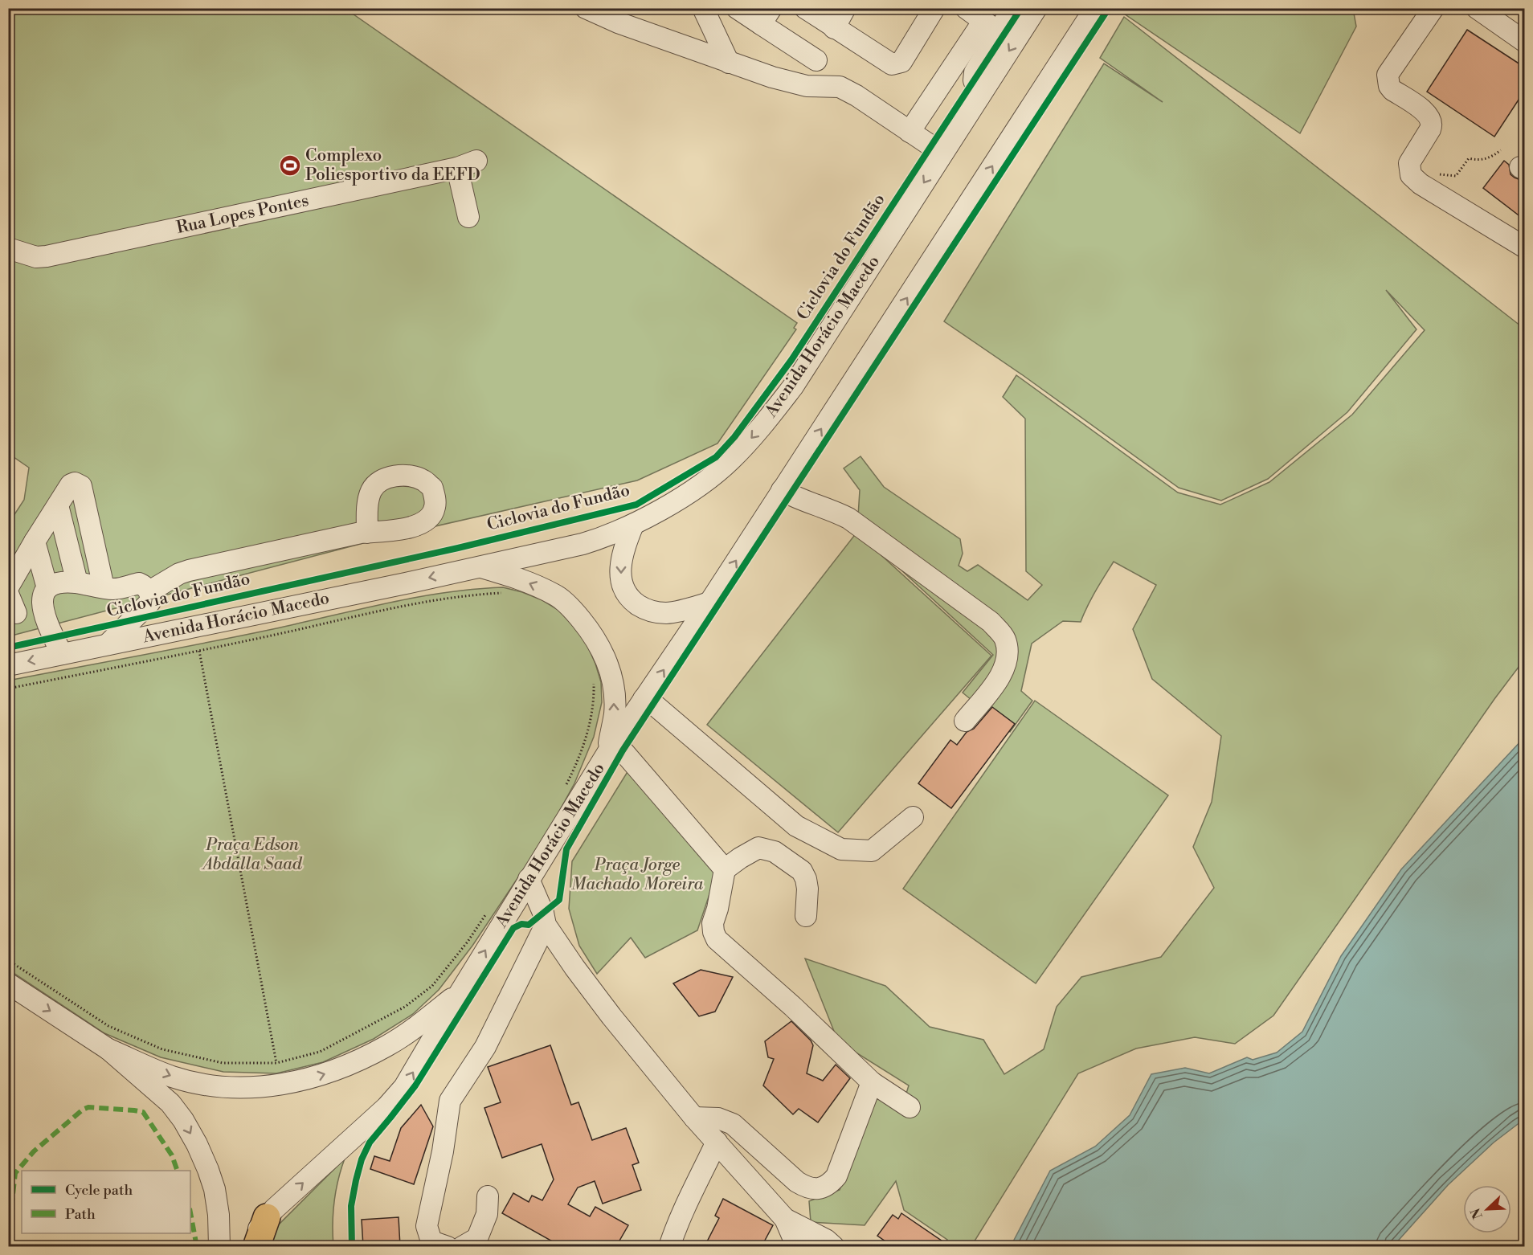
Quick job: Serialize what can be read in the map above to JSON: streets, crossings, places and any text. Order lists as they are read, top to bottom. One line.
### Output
{"streets":{"street":["Rua Lopes Pontes","Avenida Horácio Macedo"],"cycle path":["Ciclovia do Fundão"]},"parks":["Praça Edson Abdalla Saad","Praça Jorge Machado Moreira"],"places":{"sports":["Complexo Poliesportivo da EEFD"]},"legend":["Cycle path","Path"],"north":"bottom left"}
